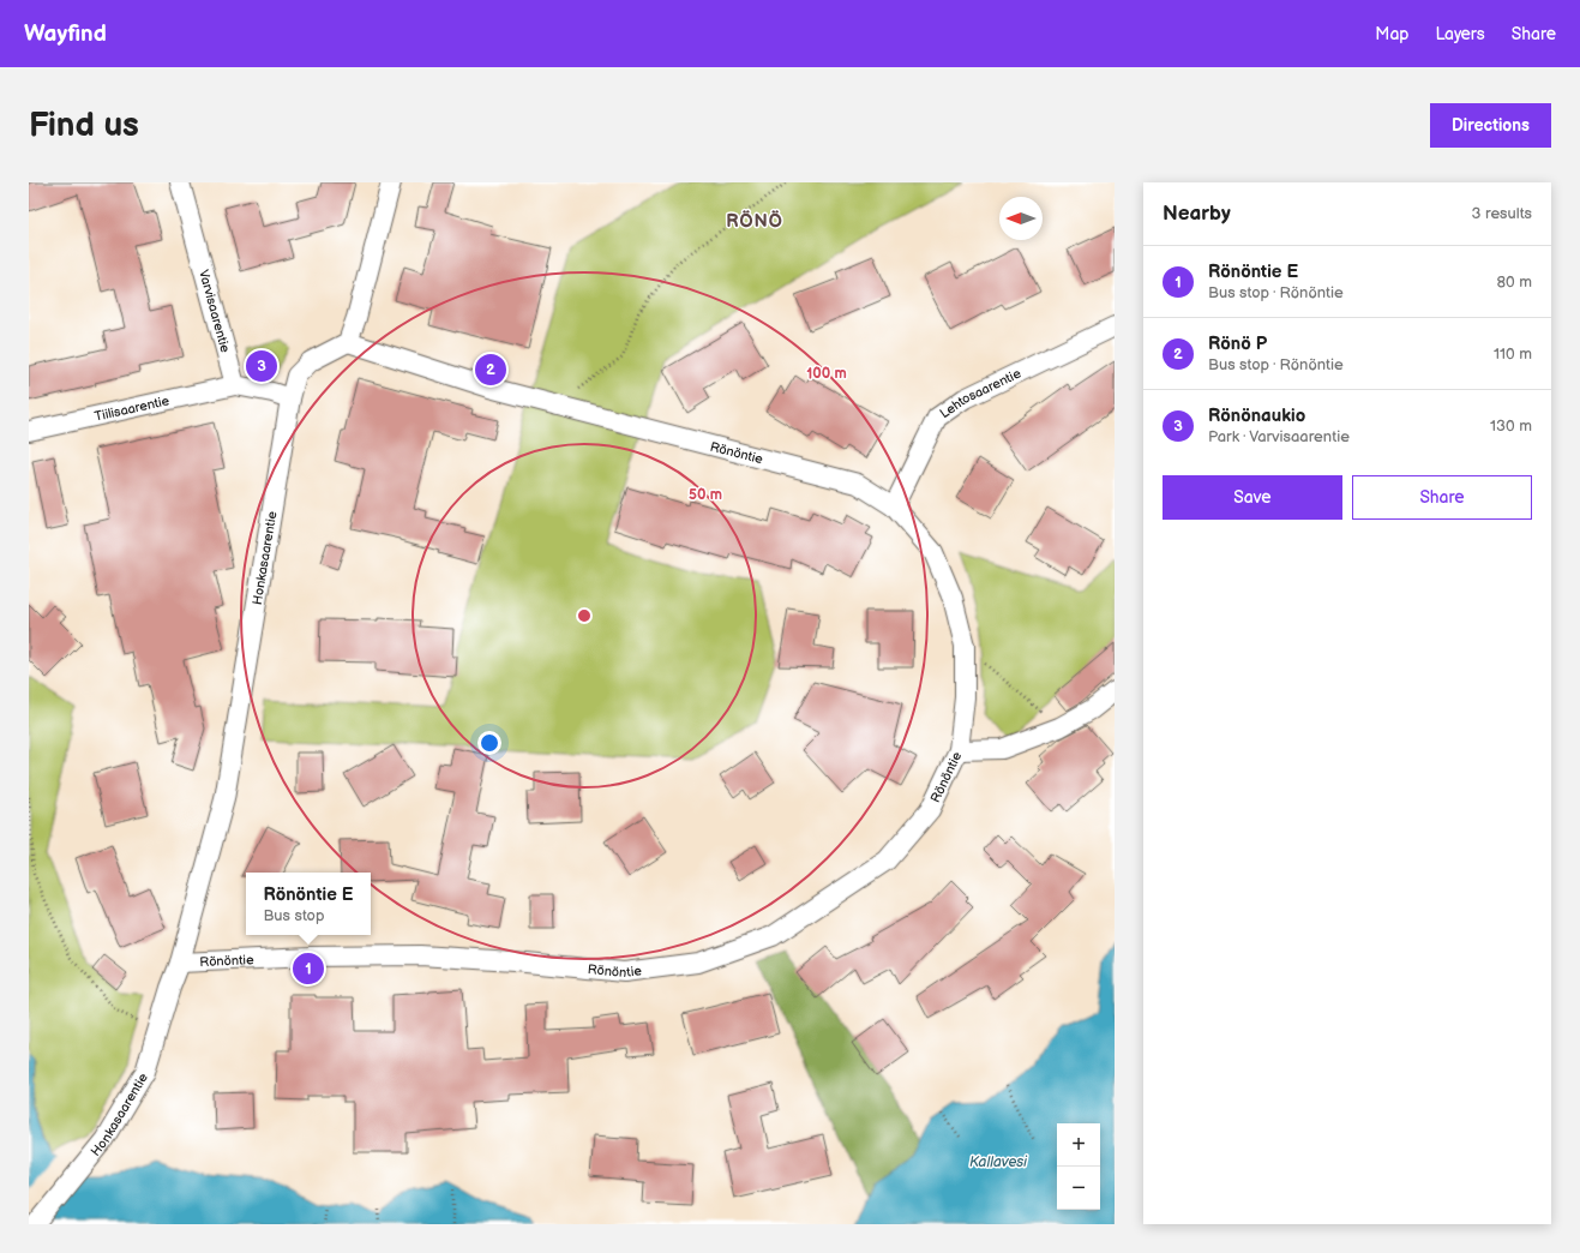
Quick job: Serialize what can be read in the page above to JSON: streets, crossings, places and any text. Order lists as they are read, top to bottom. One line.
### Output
{"streets":{"street":["Varvisaarentie","Lehtosaarentie","Tiilisaarentie","Rönöntie","Honkasaarentie"]},"crossings":[["Varvisaarentie","Tiilisaarentie"],["Lehtosaarentie","Rönöntie"],["Rönöntie","Honkasaarentie"]],"districts":["RÖNÖ"],"water":["Kallavesi"],"north":"left","page":{"header":"Wayfind","nav":["Map","Layers","Share"],"buttons":["Directions",["Save","Share"]],"title":"Find us","heading":["Nearby","3 results"],"list":[{"mark":"1","name":"Rönöntie E","note":"Bus stop · Rönöntie","value":"80 m"},{"mark":"2","name":"Rönö P","note":"Bus stop · Rönöntie","value":"110 m"},{"mark":"3","name":"Rönönaukio","note":"Park · Varvisaarentie","value":"130 m"}],"pins":["3","2","1"],"popup":["Rönöntie E","Bus stop"],"map_buttons":["+","−"]},"rings":["100 m","50 m"]}
